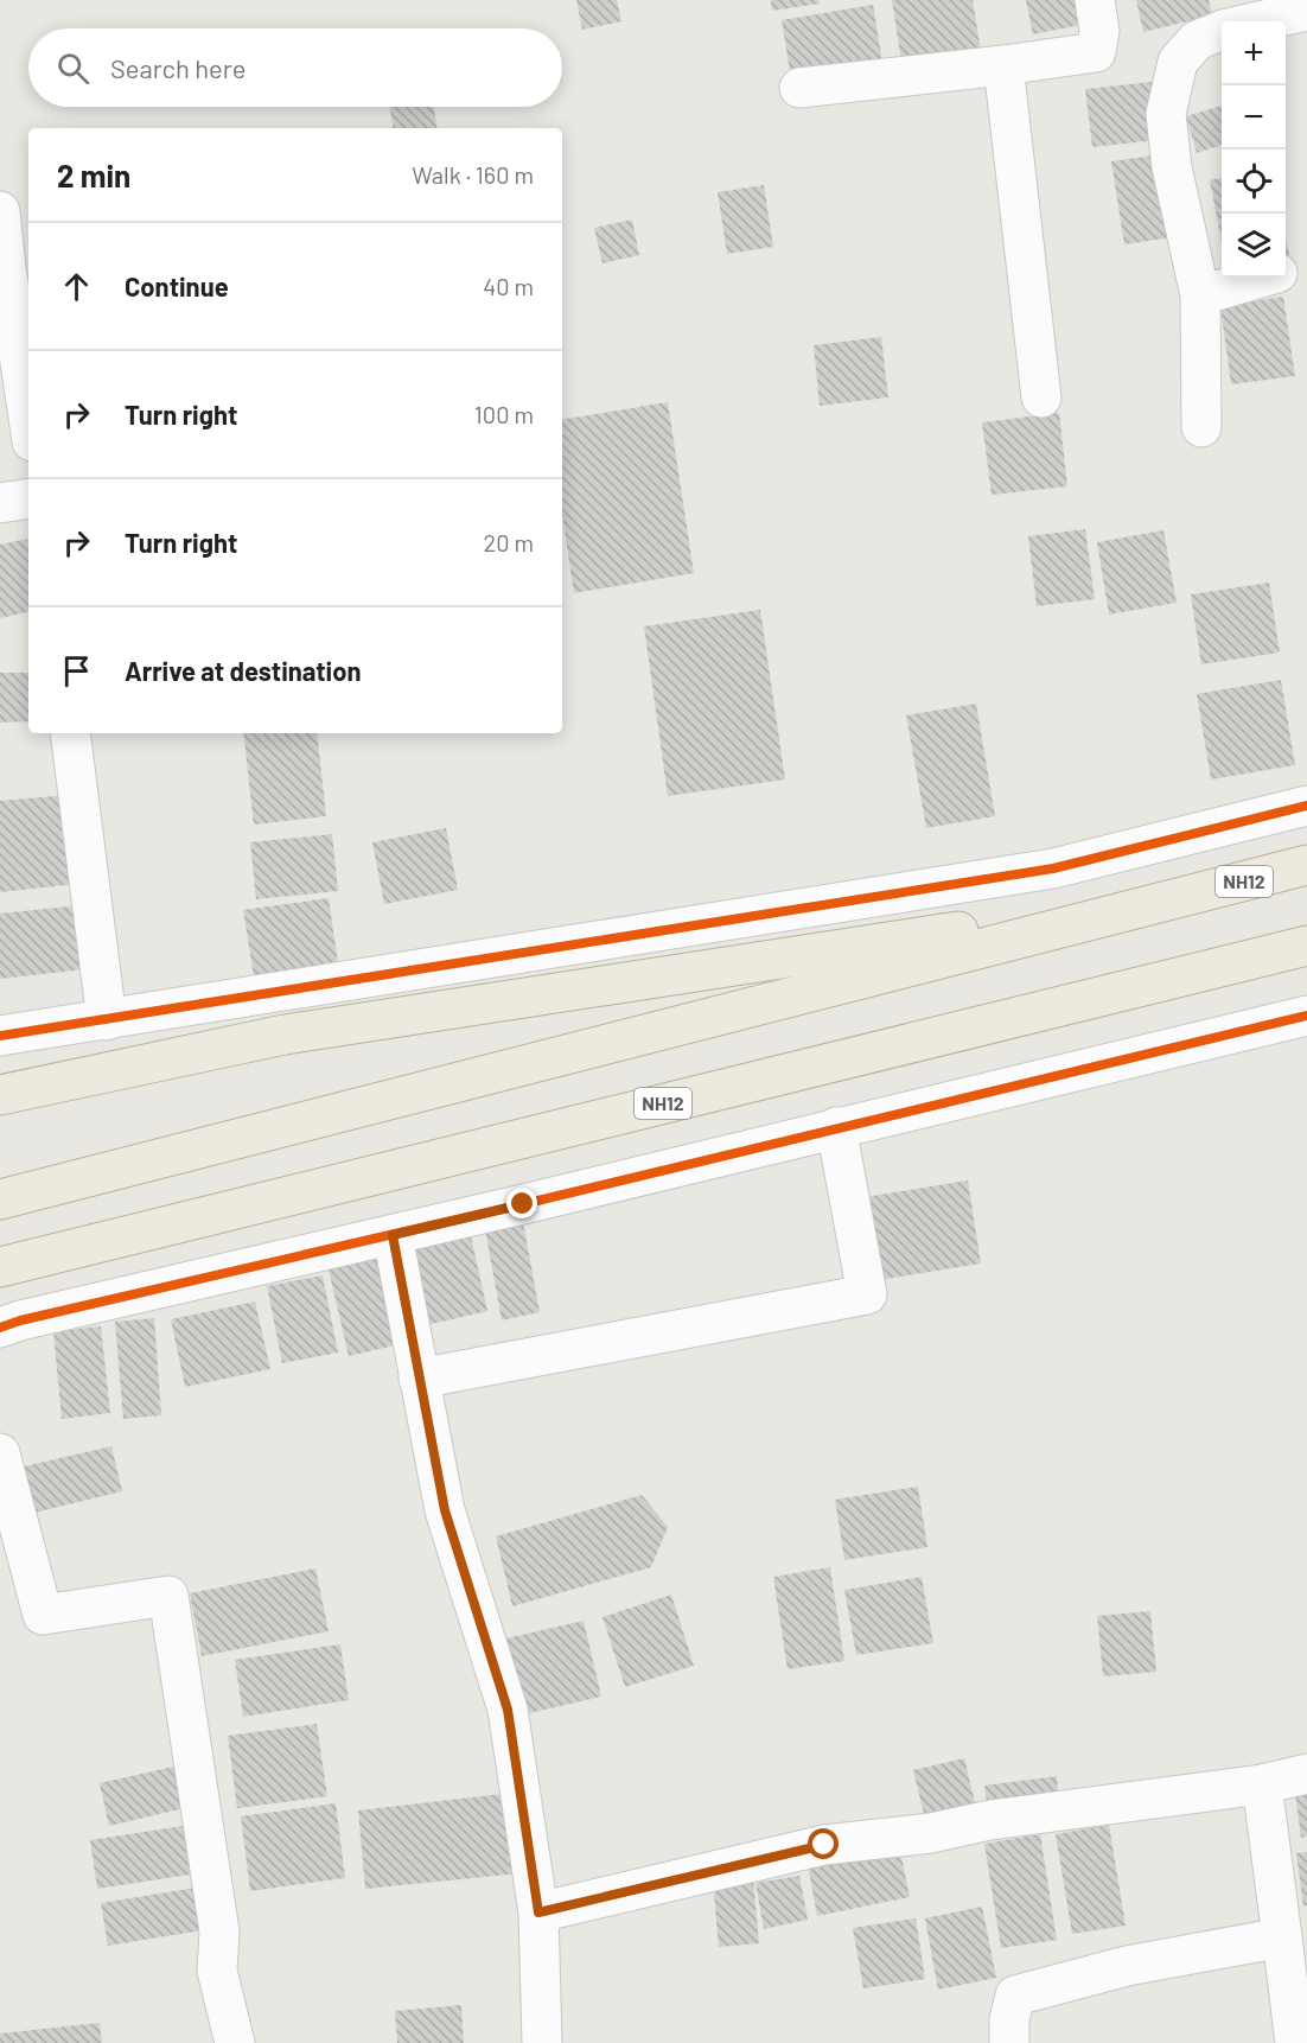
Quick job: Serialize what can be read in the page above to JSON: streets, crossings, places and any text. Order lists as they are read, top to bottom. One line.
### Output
{"streets":{"highway":["NH12"]},"page":{"map_buttons":["+","−"],"search":"Search here","heading":["2 min","Walk · 160 m"],"list":[["Continue","40 m"],["Turn right","100 m"],["Turn right","20 m"],"Arrive at destination"]}}
